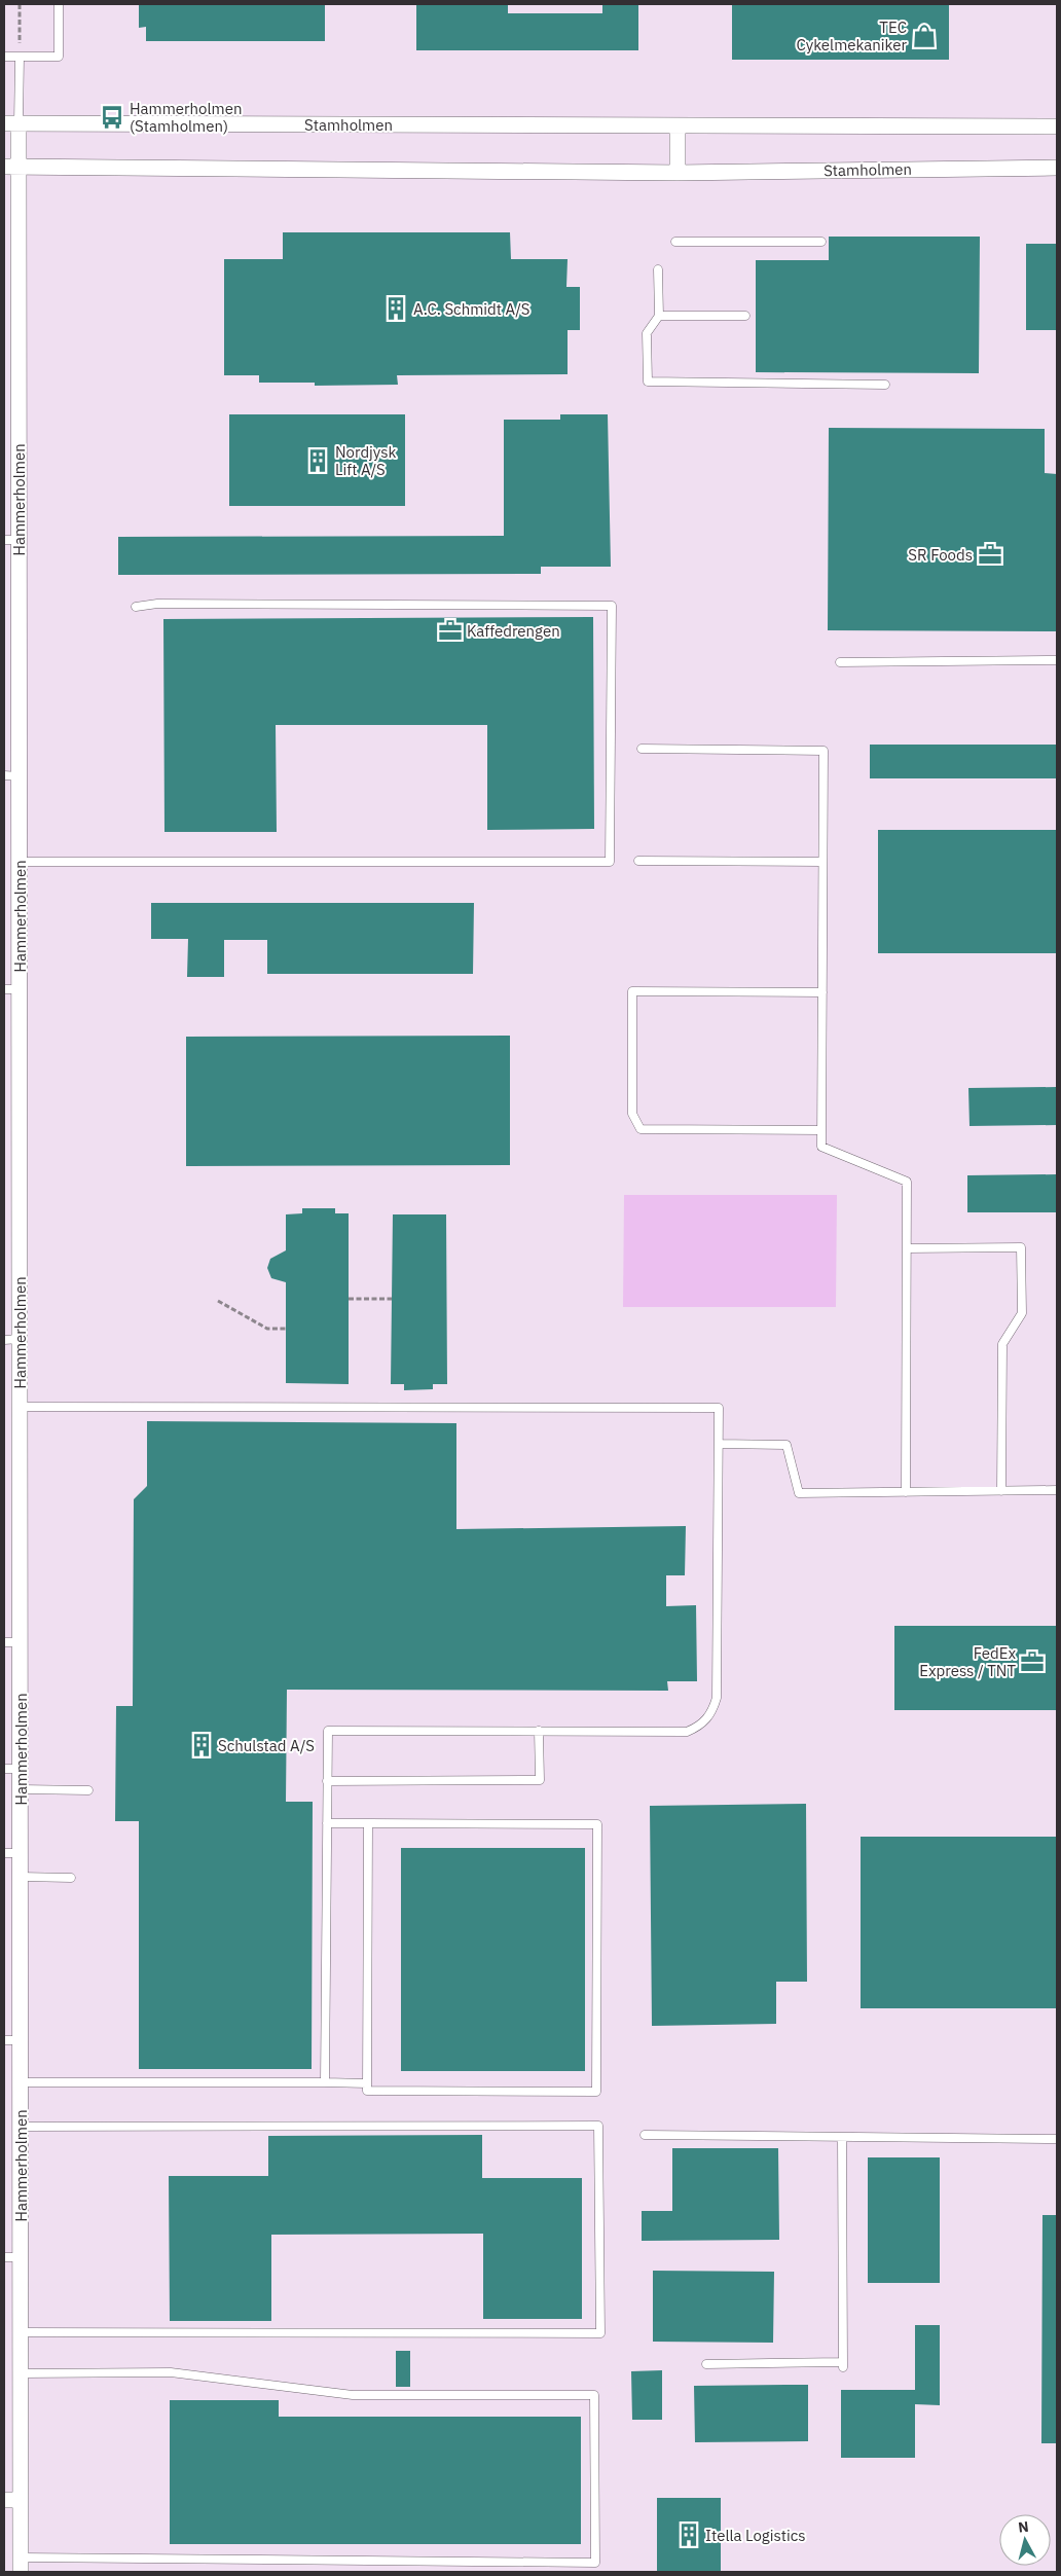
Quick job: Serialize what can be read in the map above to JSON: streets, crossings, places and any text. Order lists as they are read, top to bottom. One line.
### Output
{"streets":{"street":["Stamholmen","Hammerholmen"]},"crossings":[["Stamholmen","Hammerholmen"]],"places":{"shop":["TEC Cykelmekaniker"],"bus stop":["Hammerholmen (Stamholmen)"],"building":["A.C. Schmidt A/S","Nordjysk Lift A/S","Schulstad A/S","Itella Logistics"],"office":["SR Foods","Kaffedrengen","FedEx Express / TNT"]},"north":"top"}
